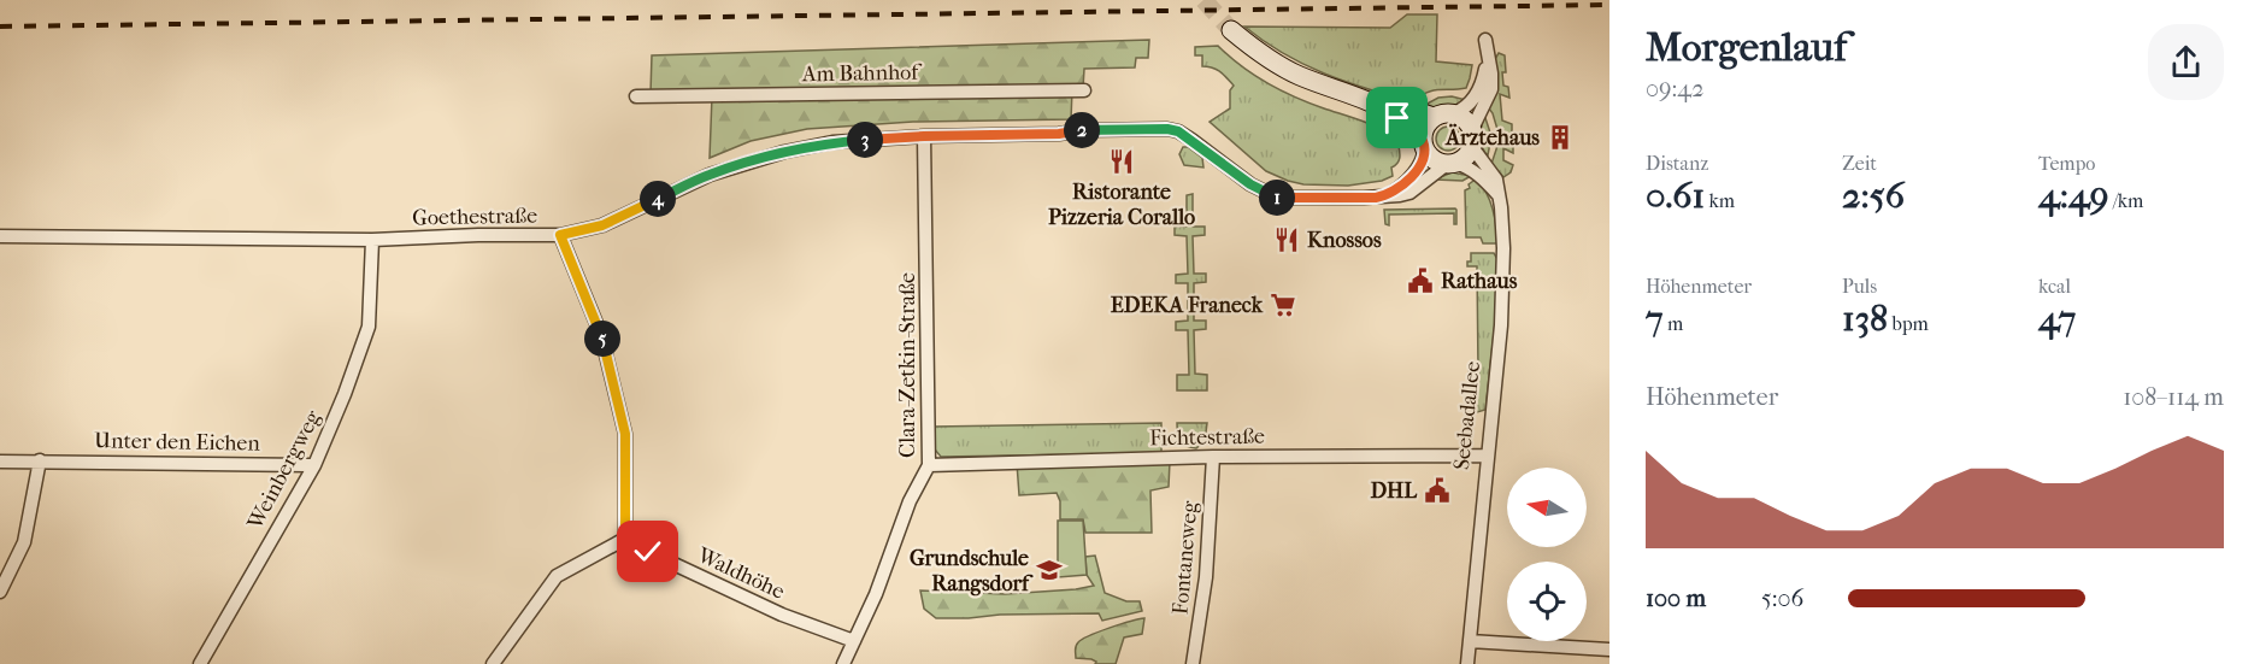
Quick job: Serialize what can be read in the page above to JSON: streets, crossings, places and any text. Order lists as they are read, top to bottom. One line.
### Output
{"streets":{"street":["Am Bahnhof","Goethestraße","Clara-Zetkin-Straße","Seebadallee","Fichtestraße","Unter den Eichen","Weinbergweg","Fontaneweg","Waldhöhe"]},"crossings":[["Goethestraße","Clara-Zetkin-Straße"],["Goethestraße","Seebadallee"],["Goethestraße","Weinbergweg"],["Clara-Zetkin-Straße","Fichtestraße"],["Clara-Zetkin-Straße","Waldhöhe"],["Seebadallee","Fichtestraße"],["Fichtestraße","Fontaneweg"],["Unter den Eichen","Weinbergweg"]],"places":{"building":["Ärztehaus"],"restaurant":["Ristorante Pizzeria Corallo","Knossos"],"public building":["Rathaus","DHL"],"supermarket":["EDEKA Franeck"],"school or university":["Grundschule Rangsdorf"]},"north":"left","page":{"heading":["Morgenlauf","09:42"],"pins":["2","3","1","4","5"],"stats":[["Distanz","0.61 km"],["Zeit","2:56"],["Tempo","4:49 /km"],["Höhenmeter","7 m"],["Puls","138 bpm"],["kcal","47"]],"chart":["Höhenmeter","108–114 m"],"list":[{"name":"100 m","note":"5:06"}]}}
